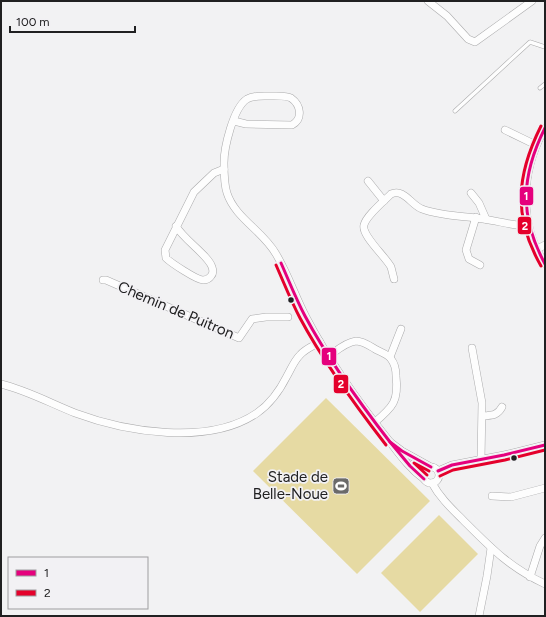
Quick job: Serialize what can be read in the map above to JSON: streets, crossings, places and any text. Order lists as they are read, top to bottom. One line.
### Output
{"streets":{"street":["Chemin de Puitron"]},"places":{"sports":["Stade de Belle-Noue"]},"lines":["transit line 2","transit line 1"],"legend":["1","2"],"scale_bar":"100 m"}
